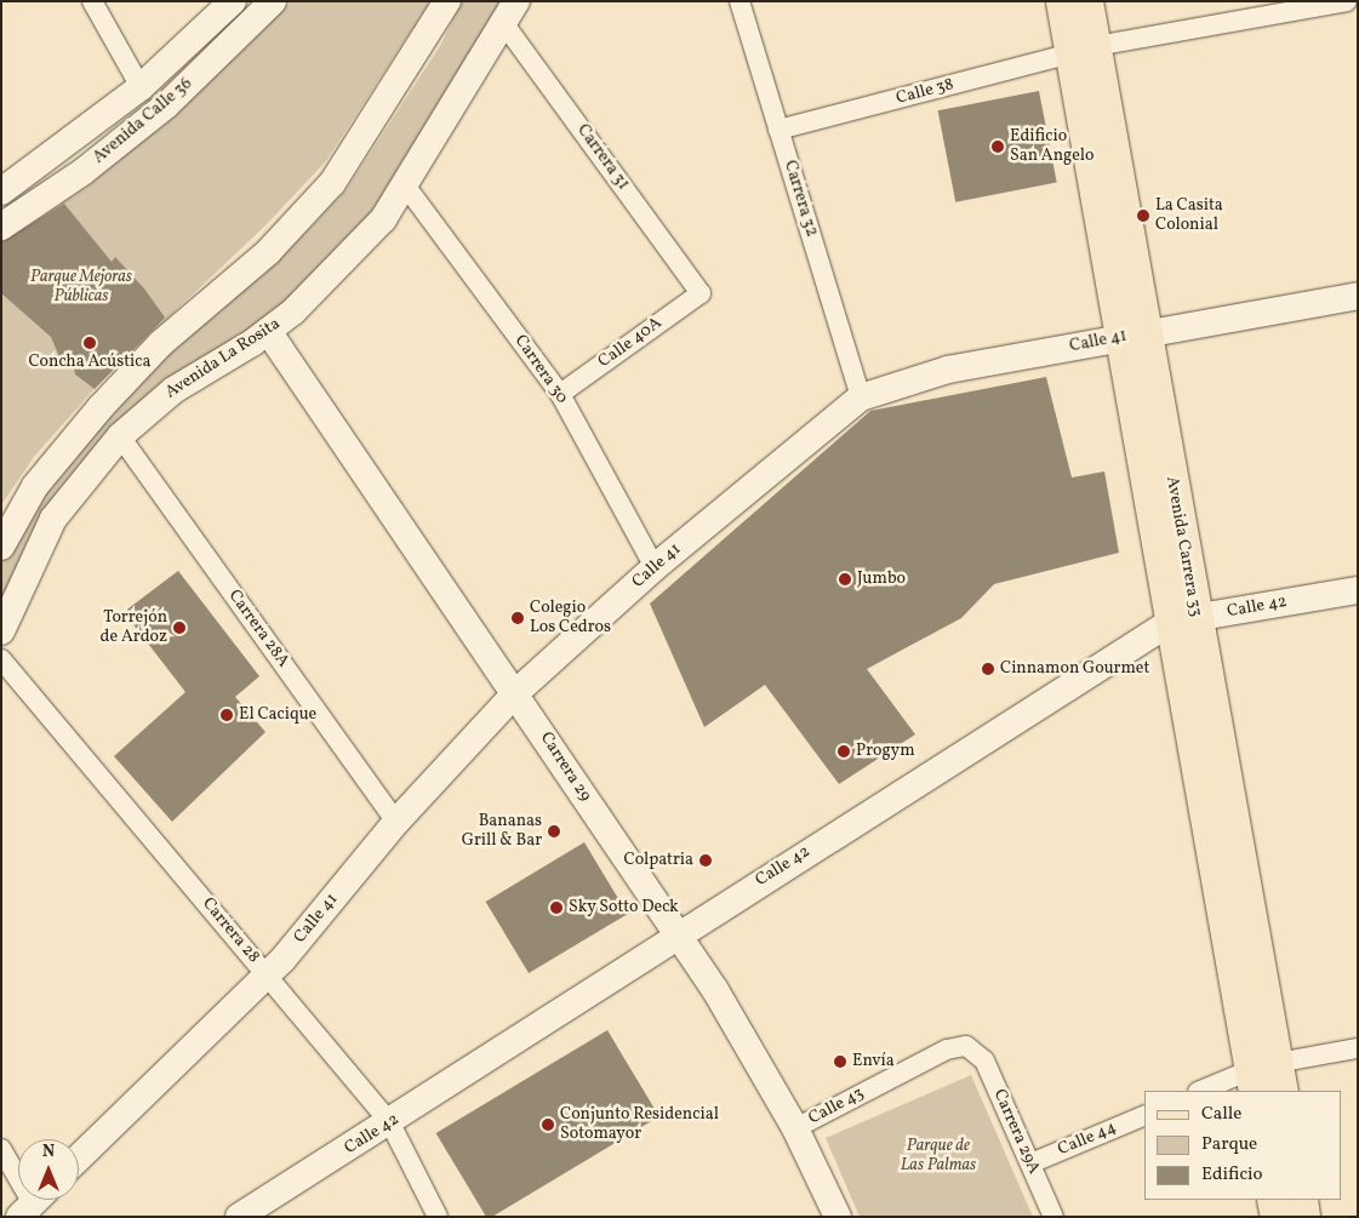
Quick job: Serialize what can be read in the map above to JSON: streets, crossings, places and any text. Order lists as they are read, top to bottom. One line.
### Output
{"streets":{"main road":["Avenida Carrera 33"],"street":["Calle 38","Avenida Calle 36","Carrera 31","Carrera 32","Calle 41","Calle 40A","Avenida La Rosita","Carrera 30","Calle 42","Carrera 28A","Carrera 29","Carrera 28","Calle 43","Carrera 29A","Calle 44"]},"crossings":[["Calle 38","Carrera 32"],["Calle 38","Avenida Carrera 33"],["Carrera 31","Calle 40A"],["Carrera 31","Avenida La Rosita"],["Carrera 32","Calle 41"],["Calle 41","Carrera 30"],["Calle 41","Avenida Carrera 33"],["Calle 41","Carrera 28A"],["Calle 41","Carrera 29"],["Calle 41","Carrera 28"],["Calle 40A","Carrera 30"],["Avenida La Rosita","Carrera 30"],["Avenida La Rosita","Carrera 28A"],["Avenida La Rosita","Carrera 29"],["Avenida Carrera 33","Calle 42"],["Calle 42","Carrera 29"],["Calle 42","Carrera 28"],["Carrera 29","Calle 43"],["Calle 43","Carrera 29A"],["Carrera 29A","Calle 44"]],"parks":["Parque Mejoras Públicas","Parque de Las Palmas"],"places":["Edificio San Angelo","La Casita Colonial","Concha Acústica","Jumbo","Colegio Los Cedros","Torrejón de Ardoz","Cinnamon Gourmet","El Cacique","Progym","Bananas Grill & Bar","Colpatria","Sky Sotto Deck","Envía","Conjunto Residencial Sotomayor"],"legend":["Calle","Parque","Edificio"],"north":"top"}
